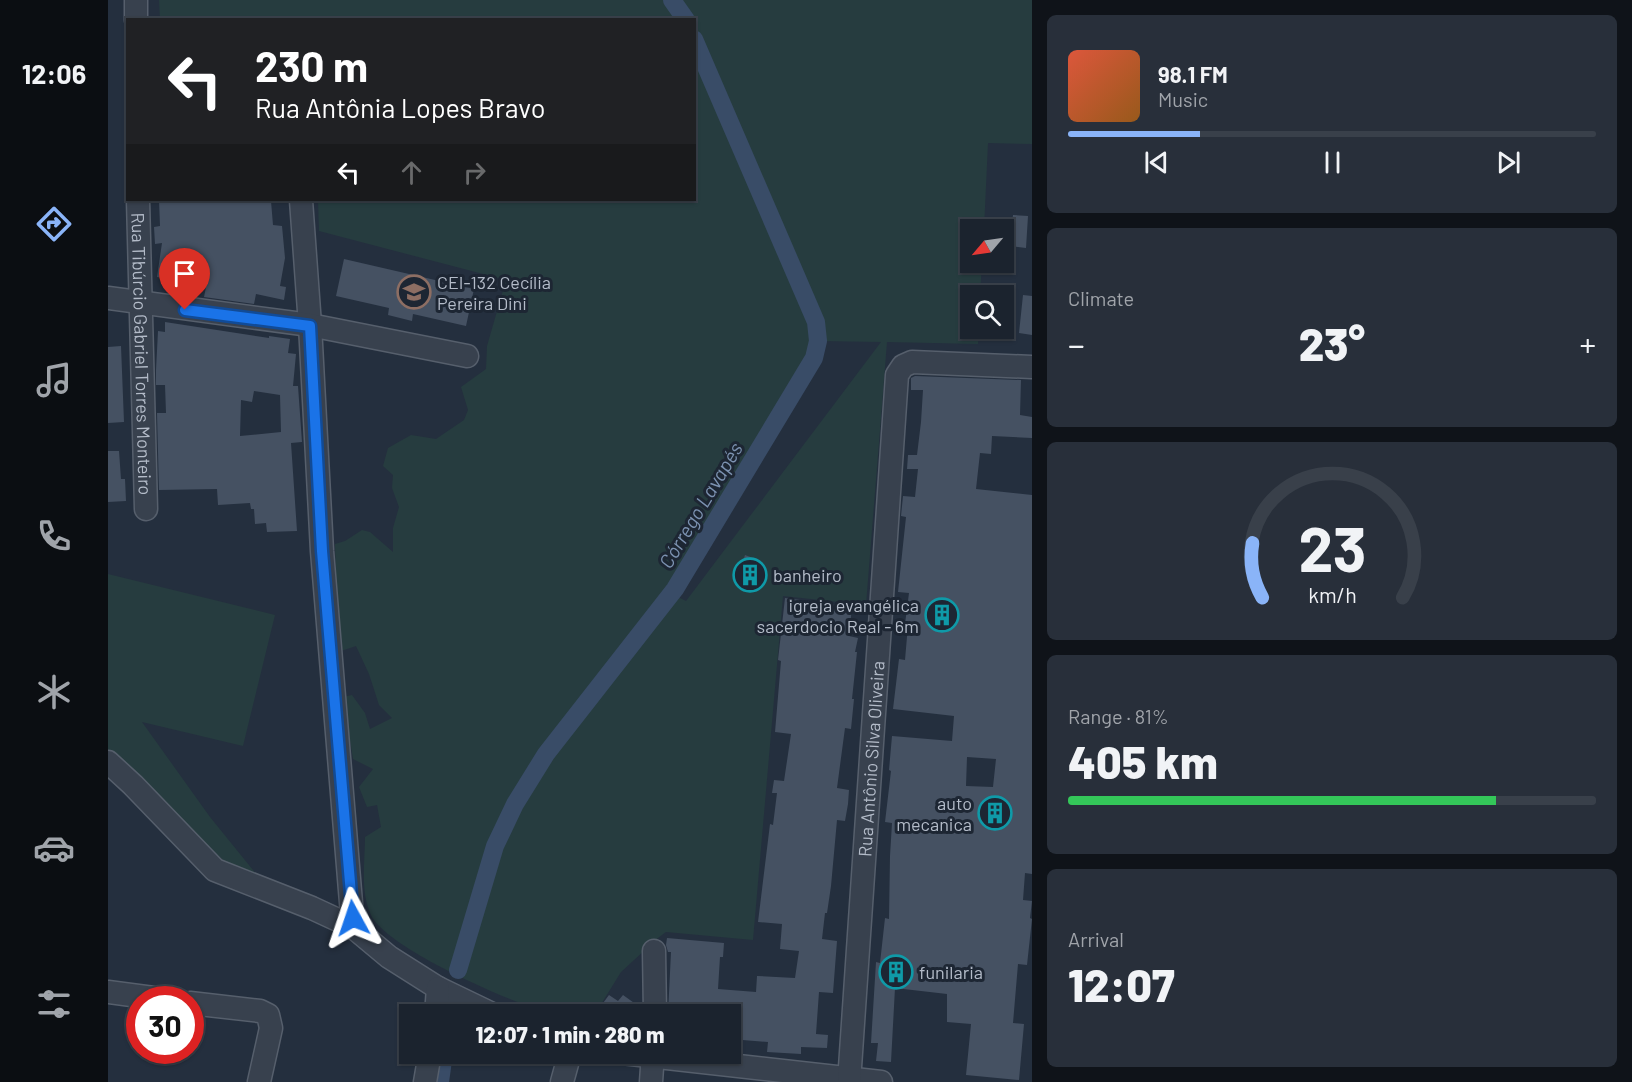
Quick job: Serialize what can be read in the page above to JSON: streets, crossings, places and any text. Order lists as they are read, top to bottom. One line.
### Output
{"streets":{"street":["Rua Tibúrcio Gabriel Torres Monteiro","Rua Antônio Silva Oliveira"]},"water":["Córrego Lavapés"],"places":{"school or university":["CEI-132 Cecília Pereira Dini"],"building":["banheiro","igreja evangélica sacerdocio Real - 6m","auto mecanica","funilaria"]},"north":"bottom left","page":{"tabs":"12:06","turn":["230 m","Rua Antônia Lopes Bravo"],"song":["98.1 FM","Music"],"tile":["Climate",["Range · 81%","405 km"],["Arrival","12:07"]],"heat":["−","23°","+"],"limit":"30","trip":"12:07 · 1 min · 280 m","gauge":["23","km/h"]}}
